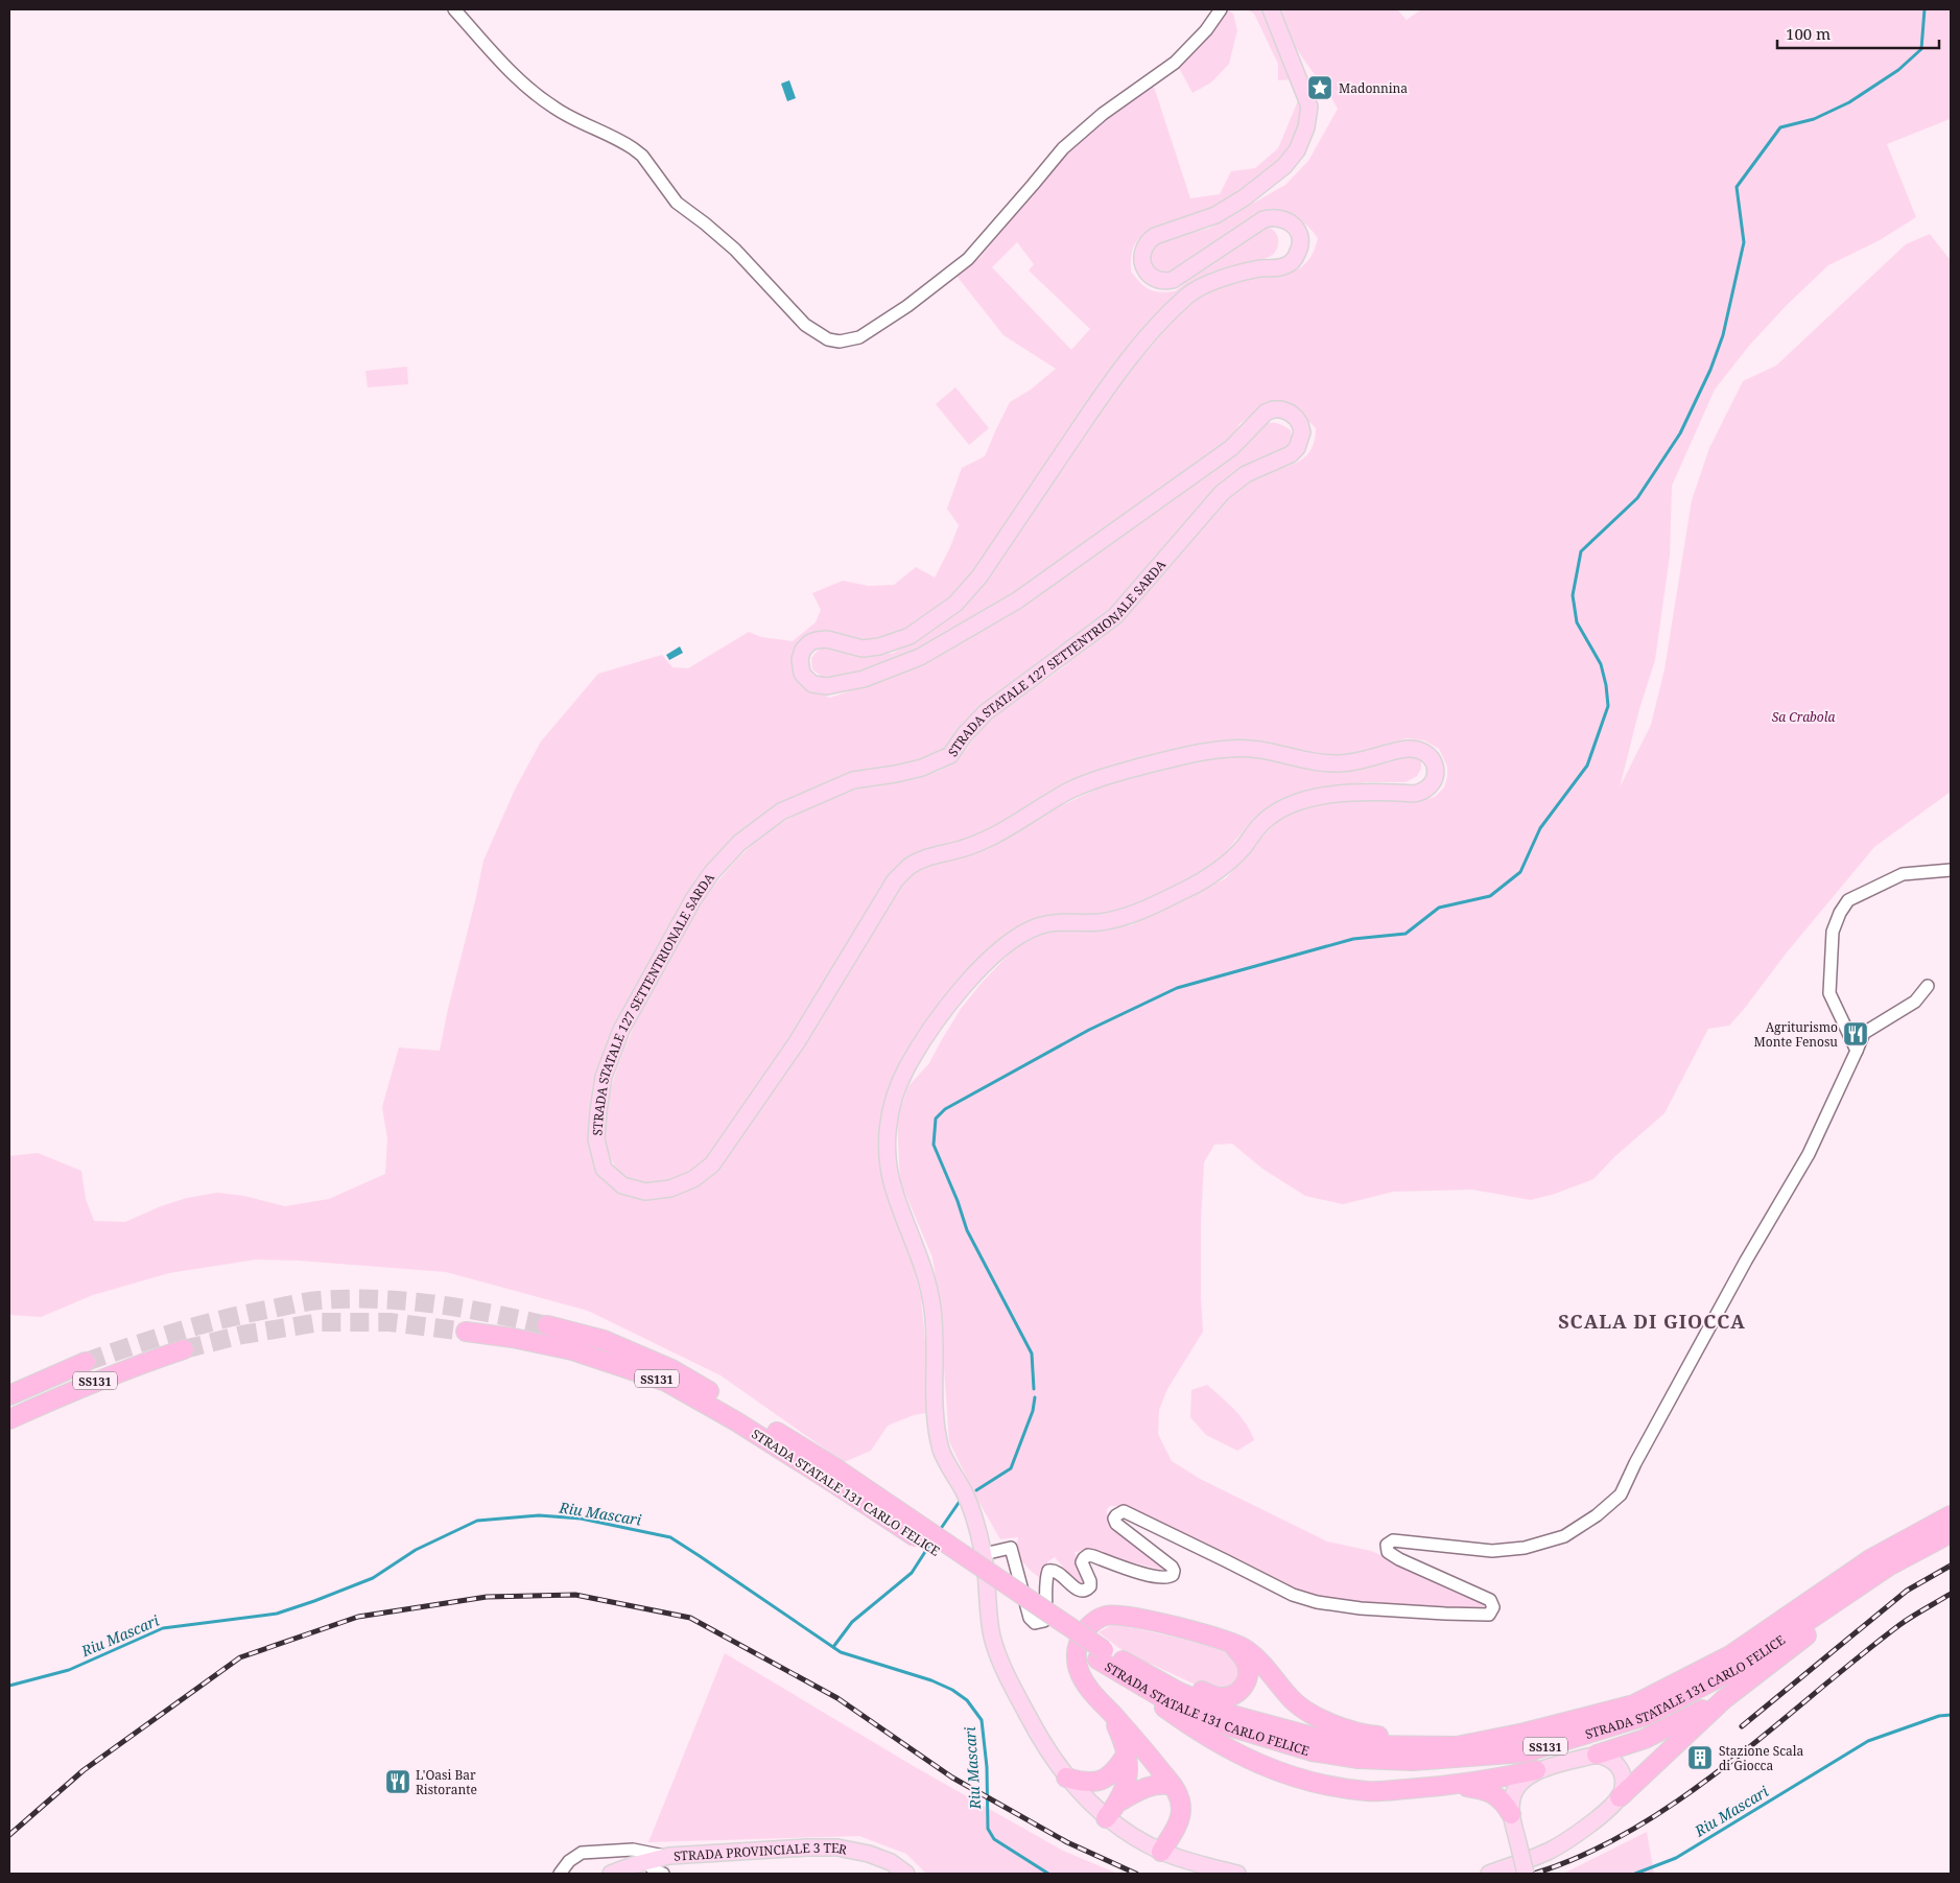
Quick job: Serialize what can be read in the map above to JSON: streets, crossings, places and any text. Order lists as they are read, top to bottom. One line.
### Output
{"streets":{"highway":["SS131","STRADA STATALE 131 CARLO FELICE"],"main road":["STRADA STATALE 127 SETTENTRIONALE SARDA","STRADA PROVINCIALE 3 TER"]},"districts":["SCALA DI GIOCCA"],"water":["Riu Mascari"],"parks":["Sa Crabola"],"places":{"place":["Madonnina"],"restaurant":["Agriturismo Monte Fenosu","L'Oasi Bar Ristorante"],"building":["Stazione Scala di Giocca"]},"scale_bar":"100 m"}
